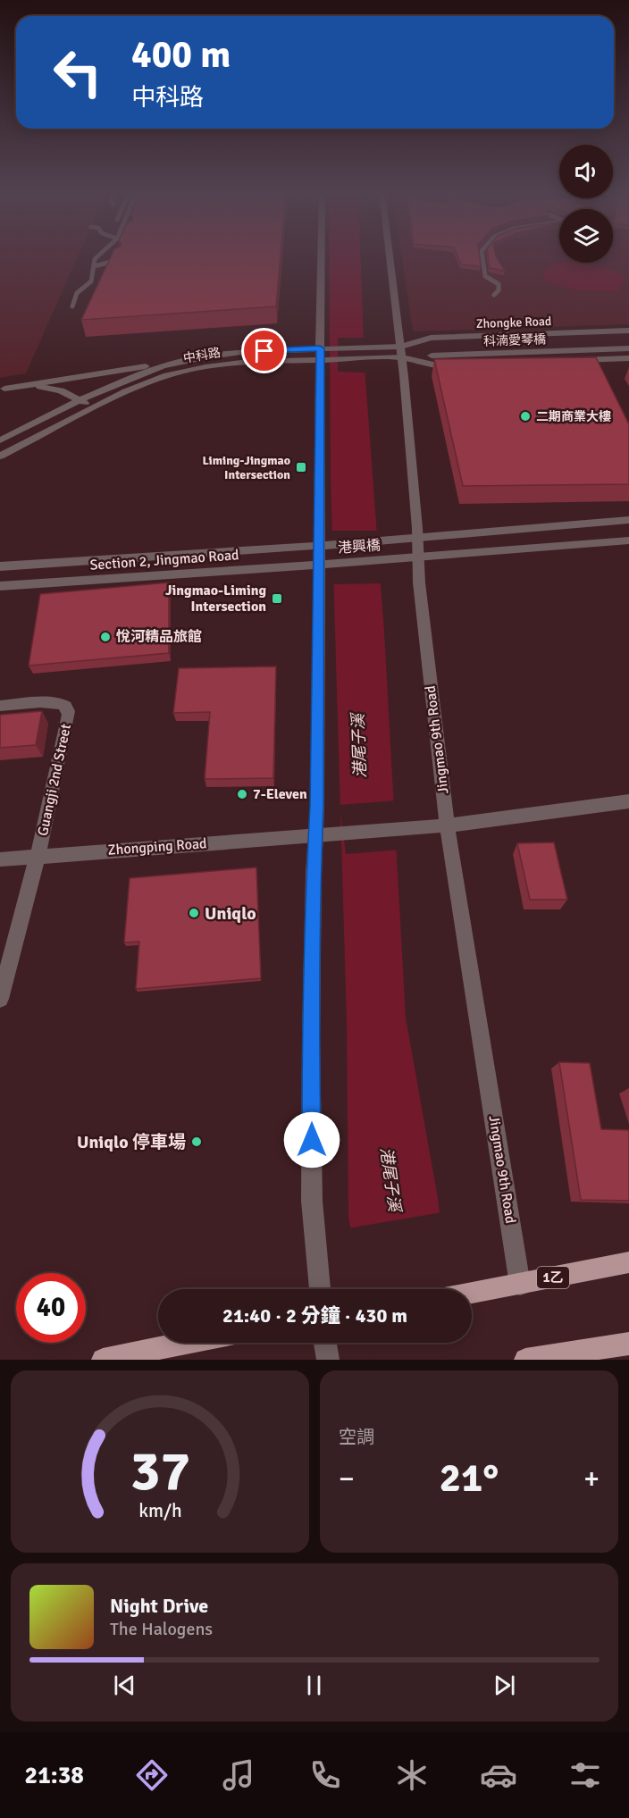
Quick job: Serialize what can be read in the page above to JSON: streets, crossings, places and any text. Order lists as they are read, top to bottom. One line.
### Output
{"streets":{"main road":["1乙"],"street":["Zhongke Road","科湳愛琴橋","中科路","港興橋","Section 2, Jingmao Road","Jingmao 9th Road","Guangji 2nd Street","Zhongping Road"]},"crossings":[["Zhongke Road","科湳愛琴橋"],["Zhongke Road","中科路"],["Zhongke Road","Jingmao 9th Road"],["科湳愛琴橋","中科路"],["科湳愛琴橋","Jingmao 9th Road"],["中科路","Jingmao 9th Road"],["港興橋","Section 2, Jingmao Road"],["港興橋","Jingmao 9th Road"],["Jingmao 9th Road","Zhongping Road"],["Jingmao 9th Road","1乙"],["Guangji 2nd Street","Zhongping Road"]],"water":["港尾子溪"],"places":{"other":["二期商業大樓","悅河精品旅館","7-Eleven","Uniqlo","Uniqlo 停車場"],"transit":["Liming-Jingmao Intersection","Jingmao-Liming Intersection"]},"page":{"turn":["400 m","中科路"],"limit":"40","trip":"21:40 · 2 分鐘 · 430 m","tile":"空調","heat":["−","21°","+"],"song":["Night Drive","The Halogens"],"tabs":"21:38","gauge":["37","km/h"]}}
